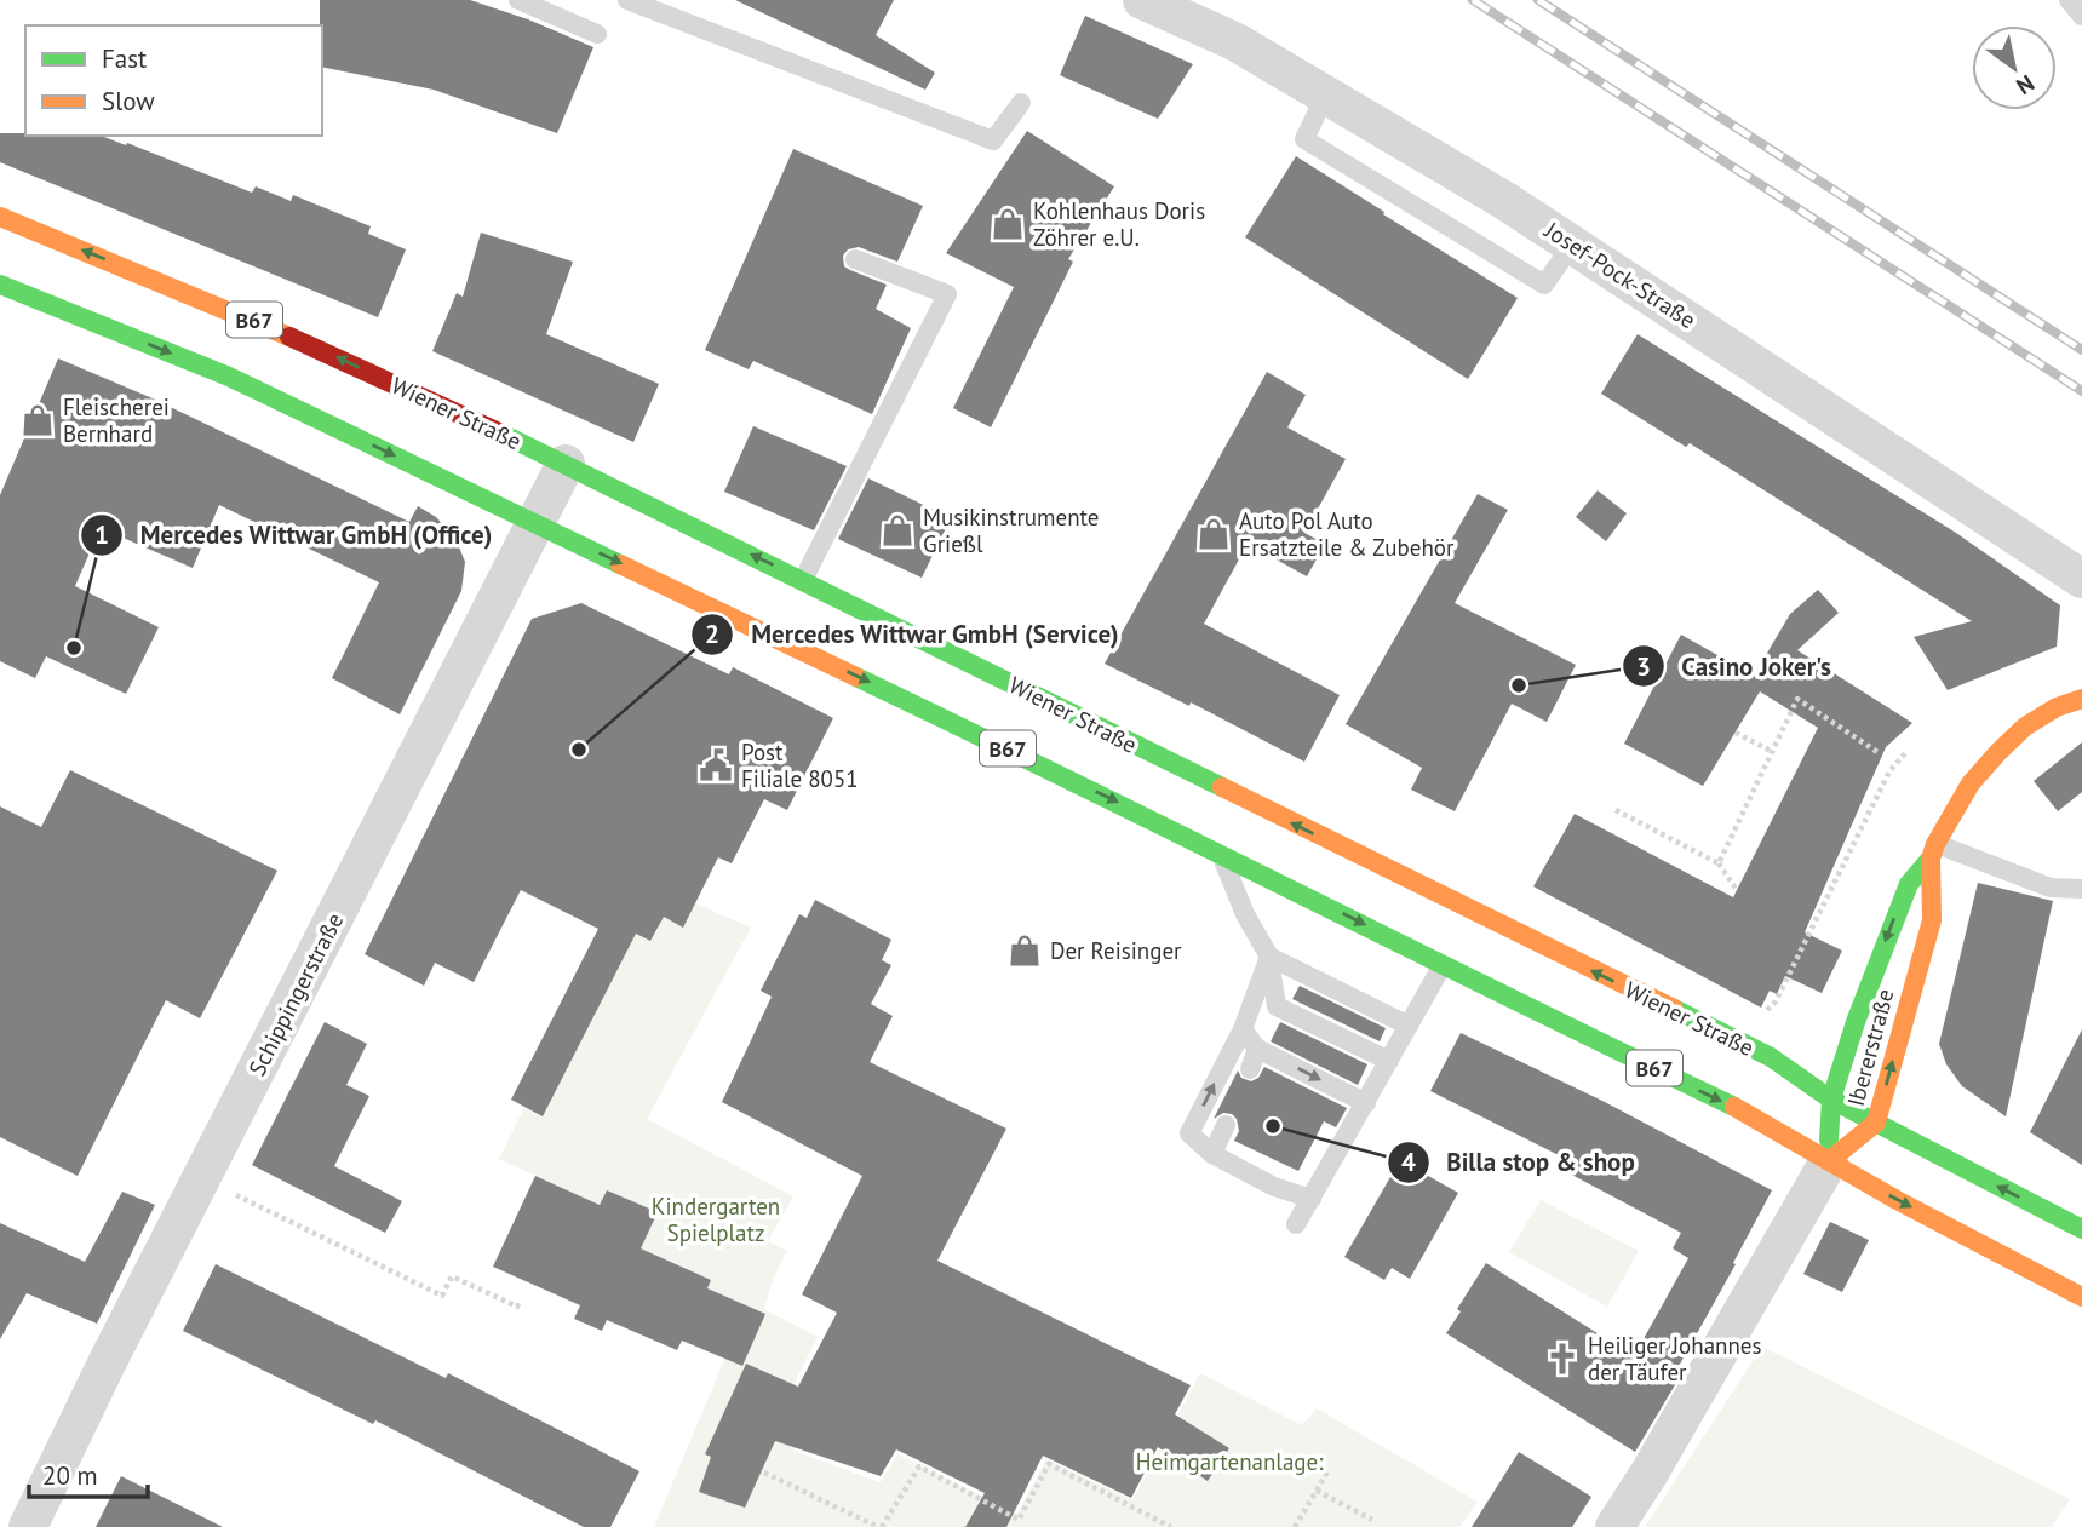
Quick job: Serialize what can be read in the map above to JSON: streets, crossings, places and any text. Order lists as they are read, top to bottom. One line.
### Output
{"streets":{"main road":["B67","Wiener Straße","Ibererstraße"],"street":["Josef-Pock-Straße","Schippingerstraße"]},"crossings":[["B67","Schippingerstraße"],["B67","Ibererstraße"],["Wiener Straße","Schippingerstraße"],["Wiener Straße","Ibererstraße"]],"parks":["Kindergarten Spielplatz","Heimgartenanlage:"],"places":{"shop":["Kohlenhaus Doris Zöhrer e.U.","Fleischerei Bernhard","Musikinstrumente Grießl","Auto Pol Auto Ersatzteile & Zubehör","Der Reisinger"],"other":["Mercedes Wittwar GmbH (Office)","Casino Joker's","Mercedes Wittwar GmbH (Service)","Billa stop & shop"],"public building":["Post Filiale 8051"],"church":["Heiliger Johannes der Täufer"]},"legend":["Fast","Slow"],"scale_bar":"20 m","north":"bottom right"}
